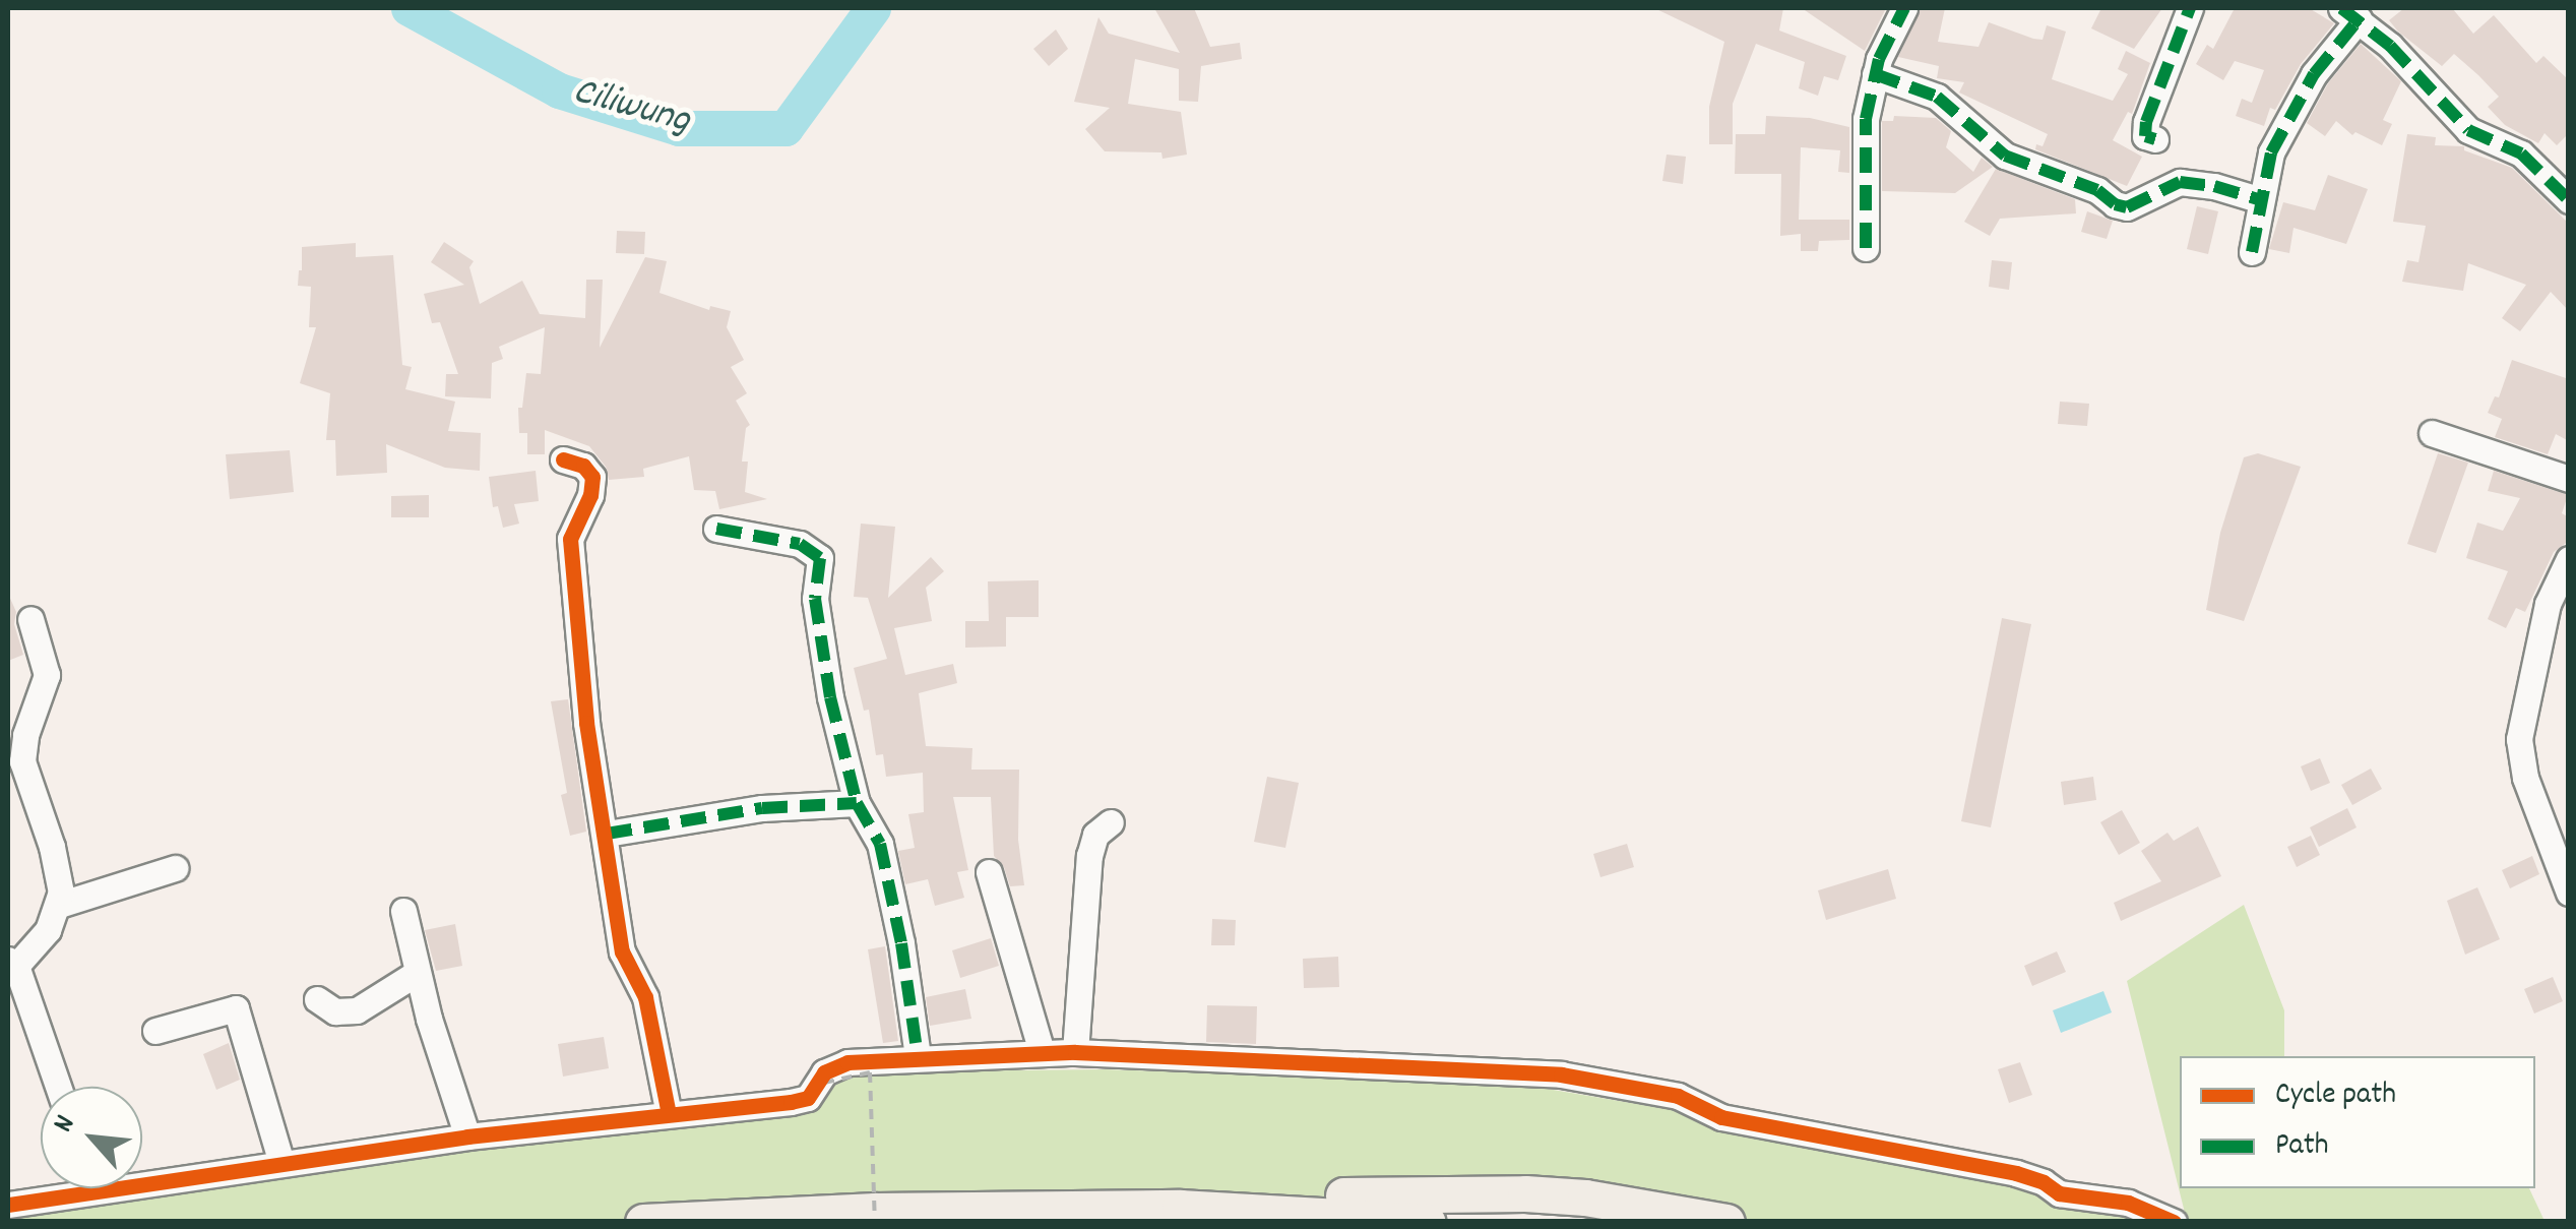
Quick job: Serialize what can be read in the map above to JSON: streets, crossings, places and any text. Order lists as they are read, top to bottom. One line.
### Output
{"water":["Ciliwung"],"legend":["Cycle path","Path"],"north":"top left"}
